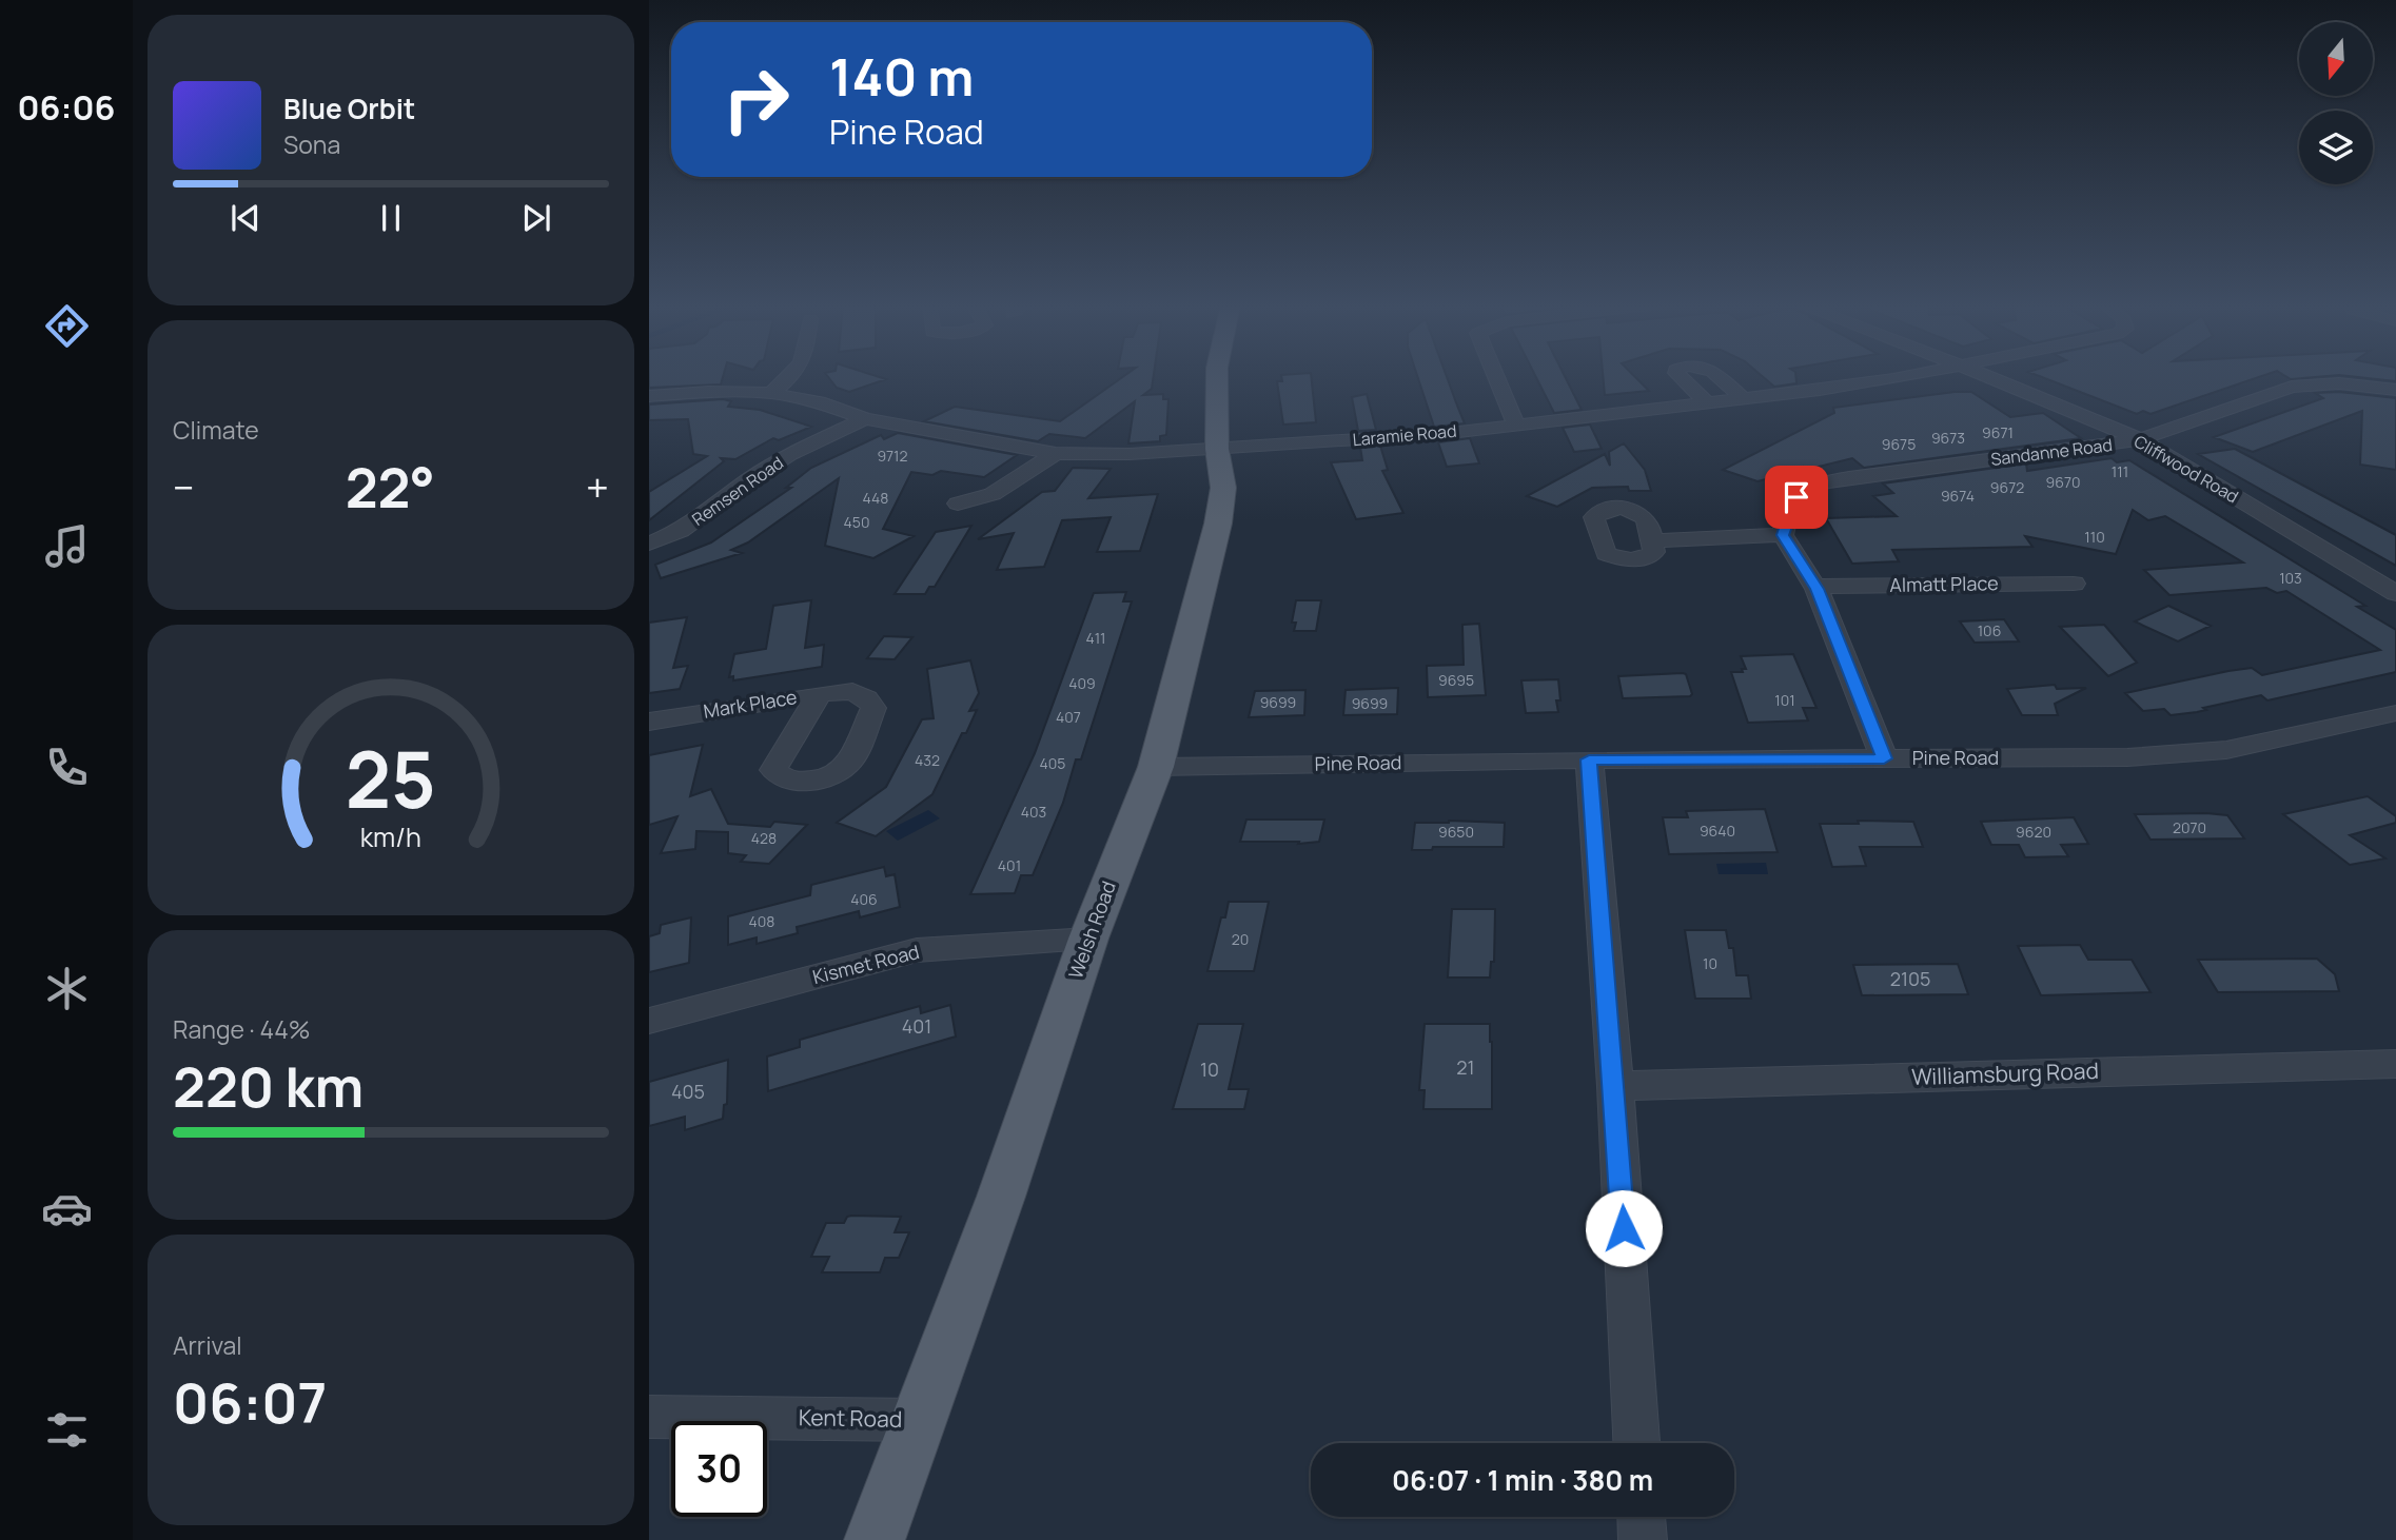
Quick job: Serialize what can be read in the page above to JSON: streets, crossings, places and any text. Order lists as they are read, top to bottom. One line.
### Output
{"streets":{"main road":["Welsh Road"],"street":["Laramie Road","Sandanne Road","Cliffwood Road","Remsen Road","Almatt Place","Mark Place","Pine Road","Kismet Road","Williamsburg Road","Kent Road"]},"crossings":[["Laramie Road","Remsen Road"],["Laramie Road","Welsh Road"],["Sandanne Road","Cliffwood Road"],["Pine Road","Welsh Road"],["Welsh Road","Kismet Road"],["Welsh Road","Kent Road"]],"house_numbers":["9671","9673","9675","9712","111","9670","9672","9674","448","450","110","103","106","411","9695","409","101","9699","9699","407","432","405","403","2070","9640","9650","9620","428","401","406","408","20","10","2105","401","21","10","405"],"north":"bottom","page":{"tabs":"06:06","turn":["140 m","Pine Road"],"song":["Blue Orbit","Sona"],"tile":["Climate",["Range · 44%","220 km"],["Arrival","06:07"]],"heat":["−","22°","+"],"limit":"30","trip":"06:07 · 1 min · 380 m","gauge":["25","km/h"]}}
